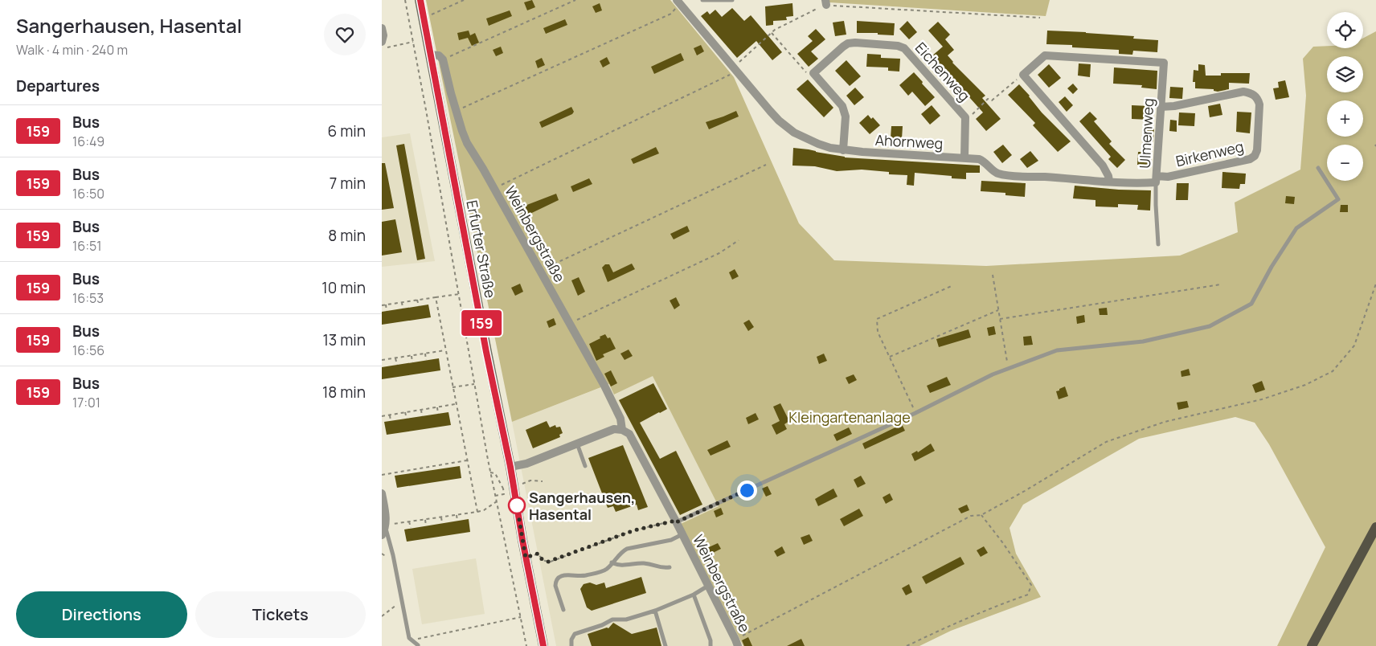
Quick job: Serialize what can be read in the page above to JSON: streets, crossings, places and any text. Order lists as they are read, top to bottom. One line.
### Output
{"streets":{"main road":["Erfurter Straße"],"street":["Eichenweg","Ulmenweg","Ahornweg","Birkenweg","Weinbergstraße"]},"crossings":[["Eichenweg","Ahornweg"],["Ulmenweg","Ahornweg"],["Ulmenweg","Birkenweg"]],"parks":["Kleingartenanlage"],"places":["Sangerhausen, Hasental"],"lines":["bus line 159"],"page":{"heading":[["Sangerhausen, Hasental","Walk · 4 min · 240 m"],"Departures"],"on_map":"159","map_buttons":["+","−"],"list":[{"mark":"159","name":"Bus","note":"16:49","value":"6 min"},{"mark":"159","name":"Bus","note":"16:50","value":"7 min"},{"mark":"159","name":"Bus","note":"16:51","value":"8 min"},{"mark":"159","name":"Bus","note":"16:53","value":"10 min"},{"mark":"159","name":"Bus","note":"16:56","value":"13 min"},{"mark":"159","name":"Bus","note":"17:01","value":"18 min"}],"buttons":["Directions","Tickets"]}}
